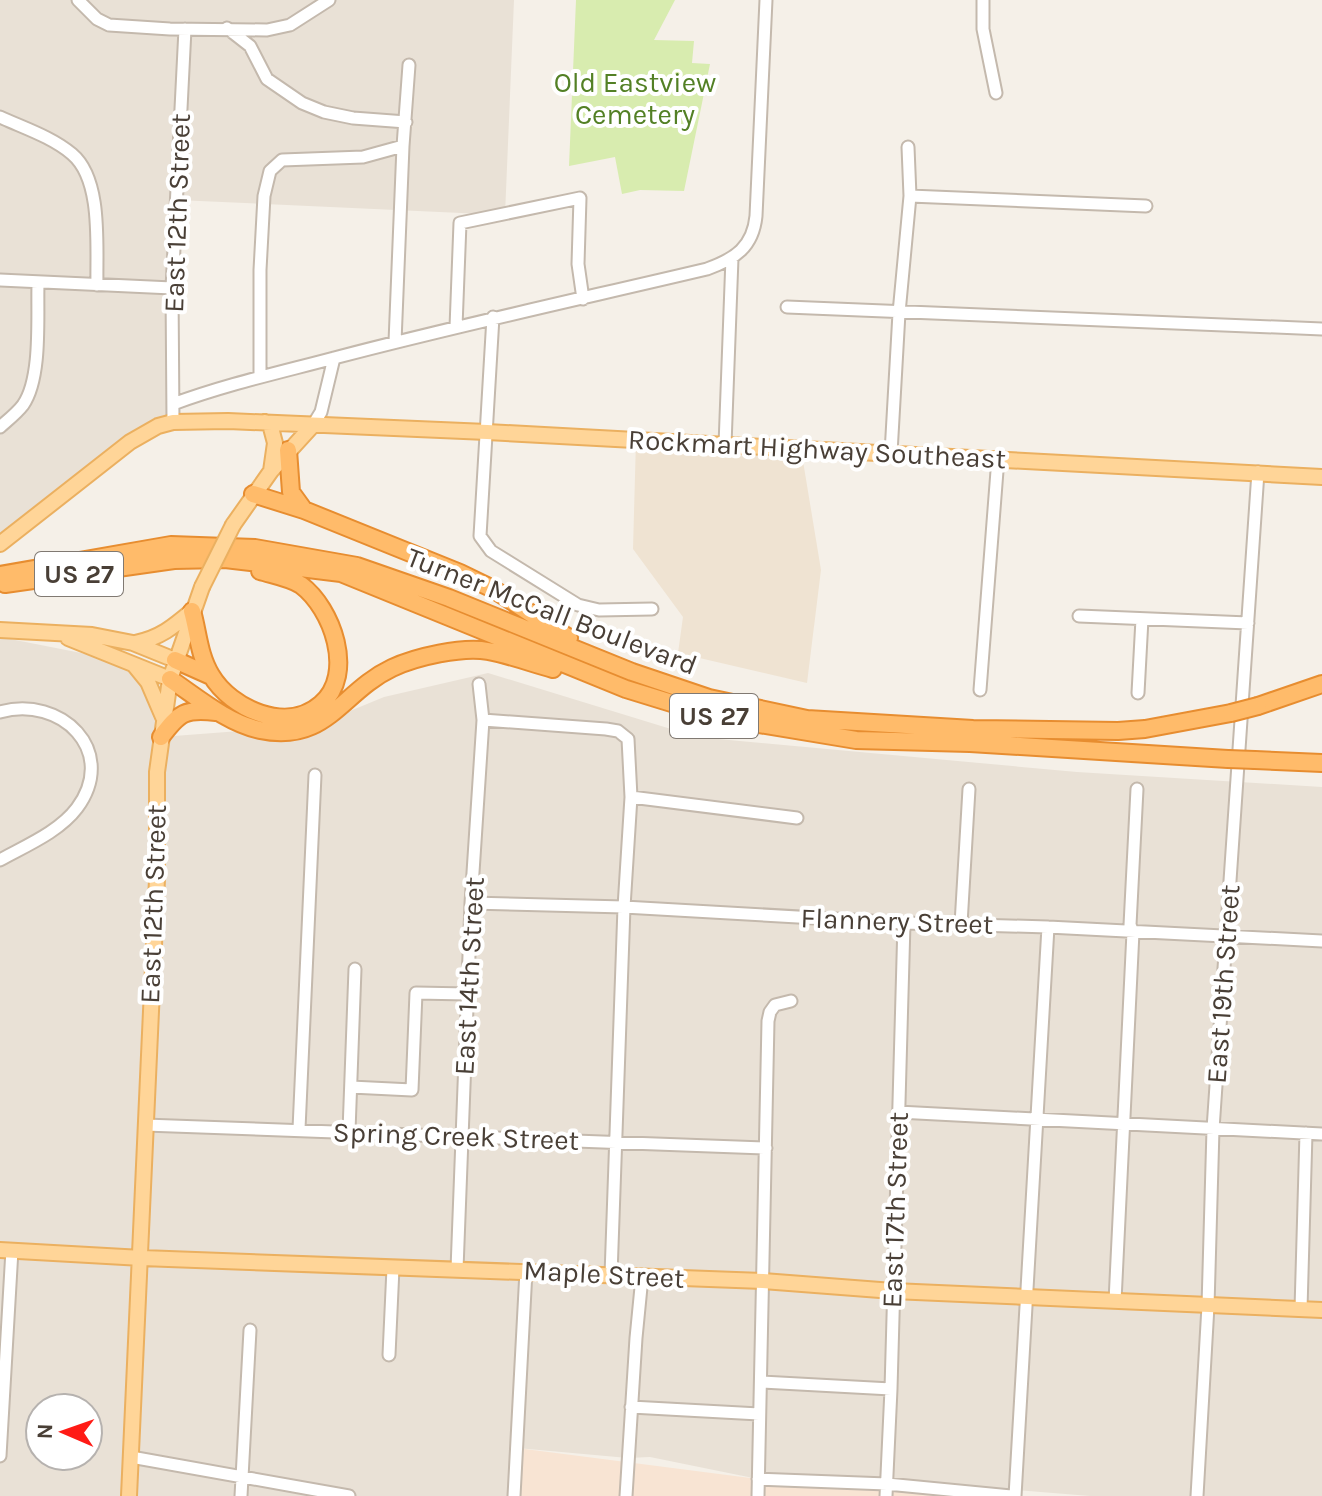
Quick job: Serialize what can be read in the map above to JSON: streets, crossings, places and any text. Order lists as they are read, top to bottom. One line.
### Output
{"streets":{"highway":["US 27","Turner McCall Boulevard"],"main road":["East 12th Street","Rockmart Highway Southeast","Maple Street"],"street":["Flannery Street","East 14th Street","East 19th Street","Spring Creek Street","East 17th Street"]},"crossings":[["East 12th Street","Rockmart Highway Southeast"],["East 12th Street","Spring Creek Street"],["East 12th Street","Maple Street"],["Rockmart Highway Southeast","East 19th Street"],["Flannery Street","East 14th Street"],["Flannery Street","East 19th Street"],["Flannery Street","East 17th Street"],["East 14th Street","Spring Creek Street"],["East 14th Street","Maple Street"],["East 19th Street","Maple Street"],["East 17th Street","Maple Street"]],"parks":["Old Eastview Cemetery"],"north":"left"}
